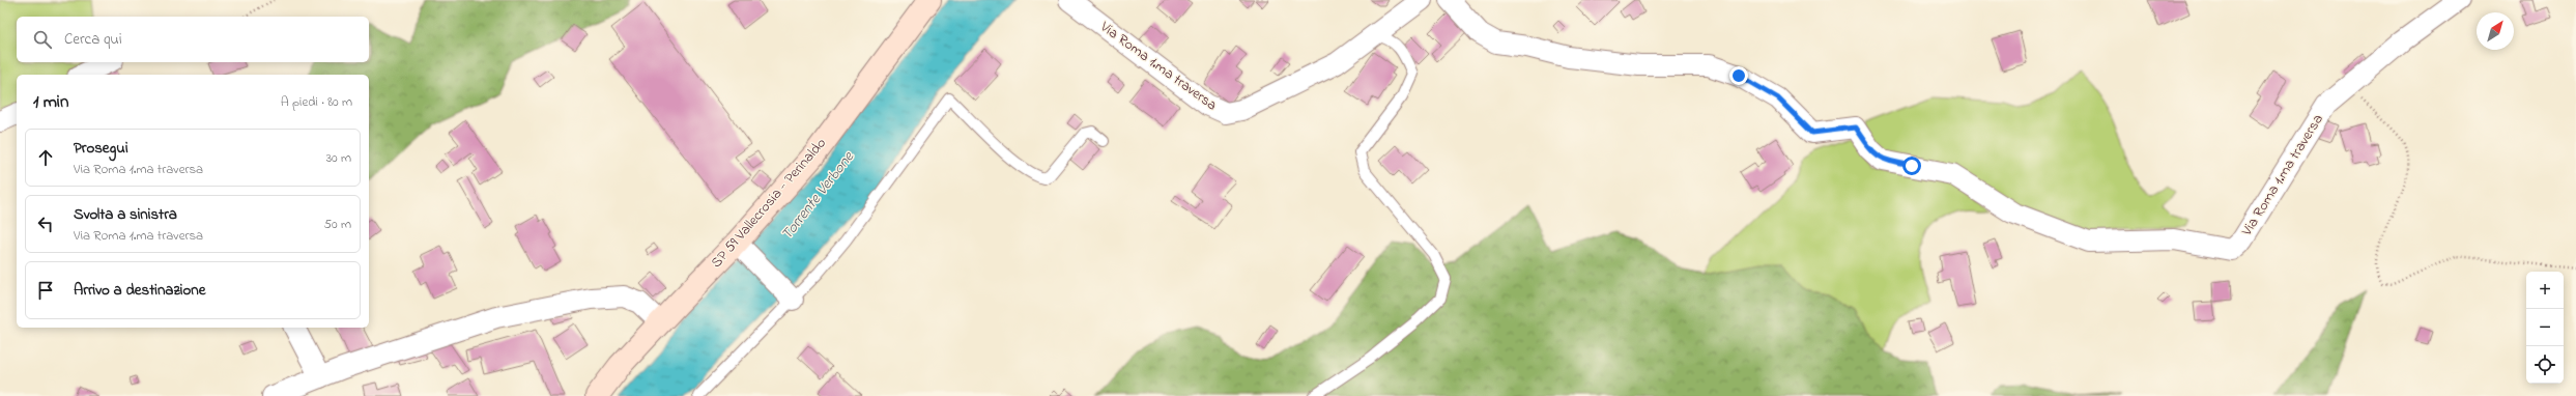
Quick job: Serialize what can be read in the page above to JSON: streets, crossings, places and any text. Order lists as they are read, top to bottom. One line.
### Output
{"streets":{"main road":["SP 59 Vallecrosia - Perinaldo"],"street":["Via Roma 1.ma traversa"]},"water":["Torrente Verbone"],"north":"top right","page":{"search":"Cerca qui","heading":["1 min","A piedi · 80 m"],"list":[["Prosegui","Via Roma 1.ma traversa","30 m"],["Svolta a sinistra","Via Roma 1.ma traversa","50 m"],"Arrivo a destinazione"],"map_buttons":["+","−"]}}
